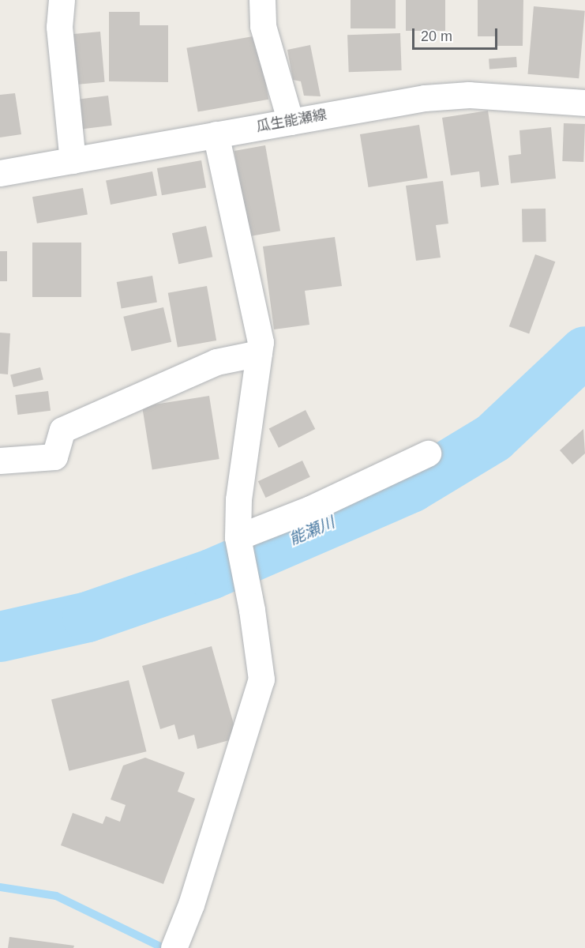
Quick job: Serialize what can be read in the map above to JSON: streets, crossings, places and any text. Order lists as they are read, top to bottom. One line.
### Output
{"streets":{"street":["瓜生能瀬線"]},"water":["能瀬川"],"scale_bar":"20 m"}
